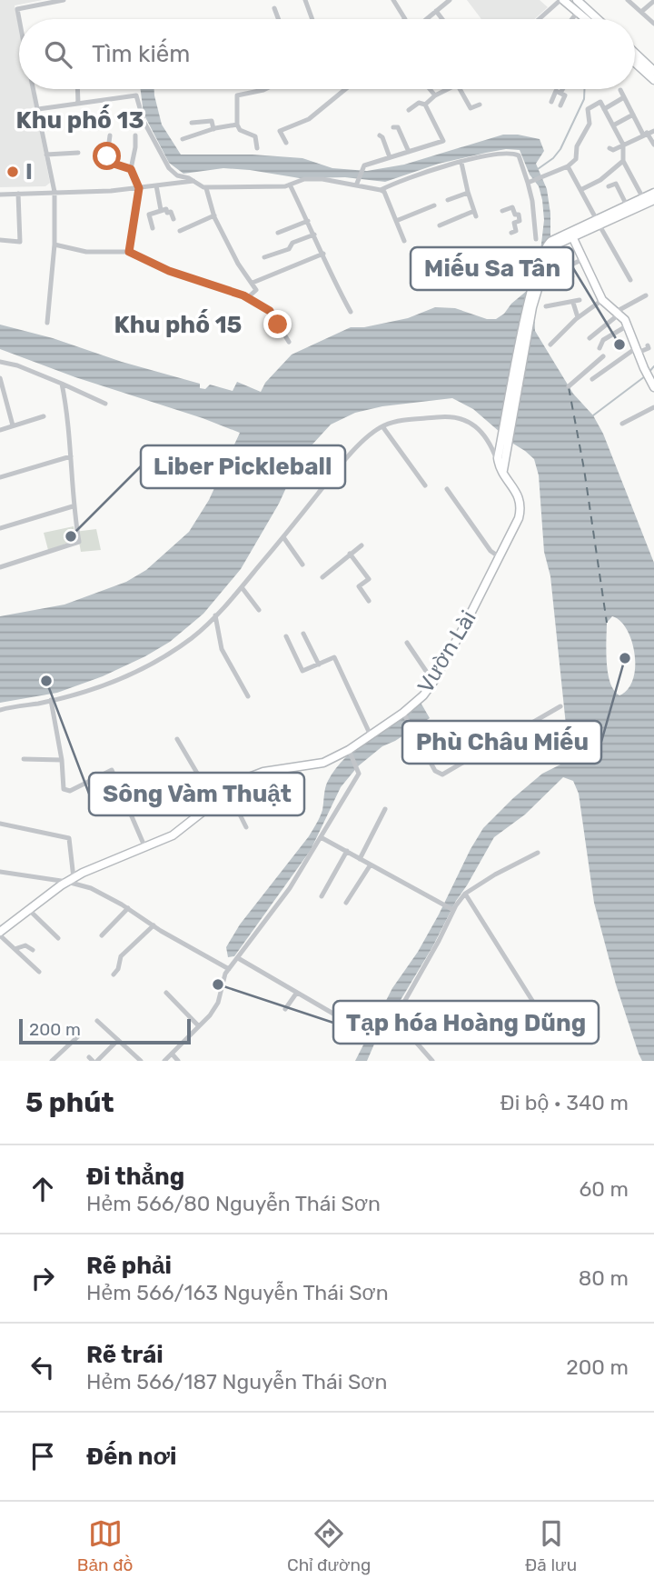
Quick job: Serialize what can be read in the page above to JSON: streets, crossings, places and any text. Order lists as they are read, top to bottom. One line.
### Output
{"streets":{"main road":["Vườn Lài"]},"districts":["Khu phố 13","Khu phố 15"],"places":["I","Miếu Sa Tân","Liber Pickleball","Phù Châu Miếu","Sông Vàm Thuật","Tạp hóa Hoàng Dũng"],"scale_bar":"200 m","page":{"search":"Tìm kiếm","scale":"200 m","heading":["5 phút","Đi bộ · 340 m"],"list":[["Đi thẳng","Hẻm 566/80 Nguyễn Thái Sơn","60 m"],["Rẽ phải","Hẻm 566/163 Nguyễn Thái Sơn","80 m"],["Rẽ trái","Hẻm 566/187 Nguyễn Thái Sơn","200 m"],"Đến nơi"],"nav":["Bản đồ","Chỉ đường","Đã lưu"]}}
